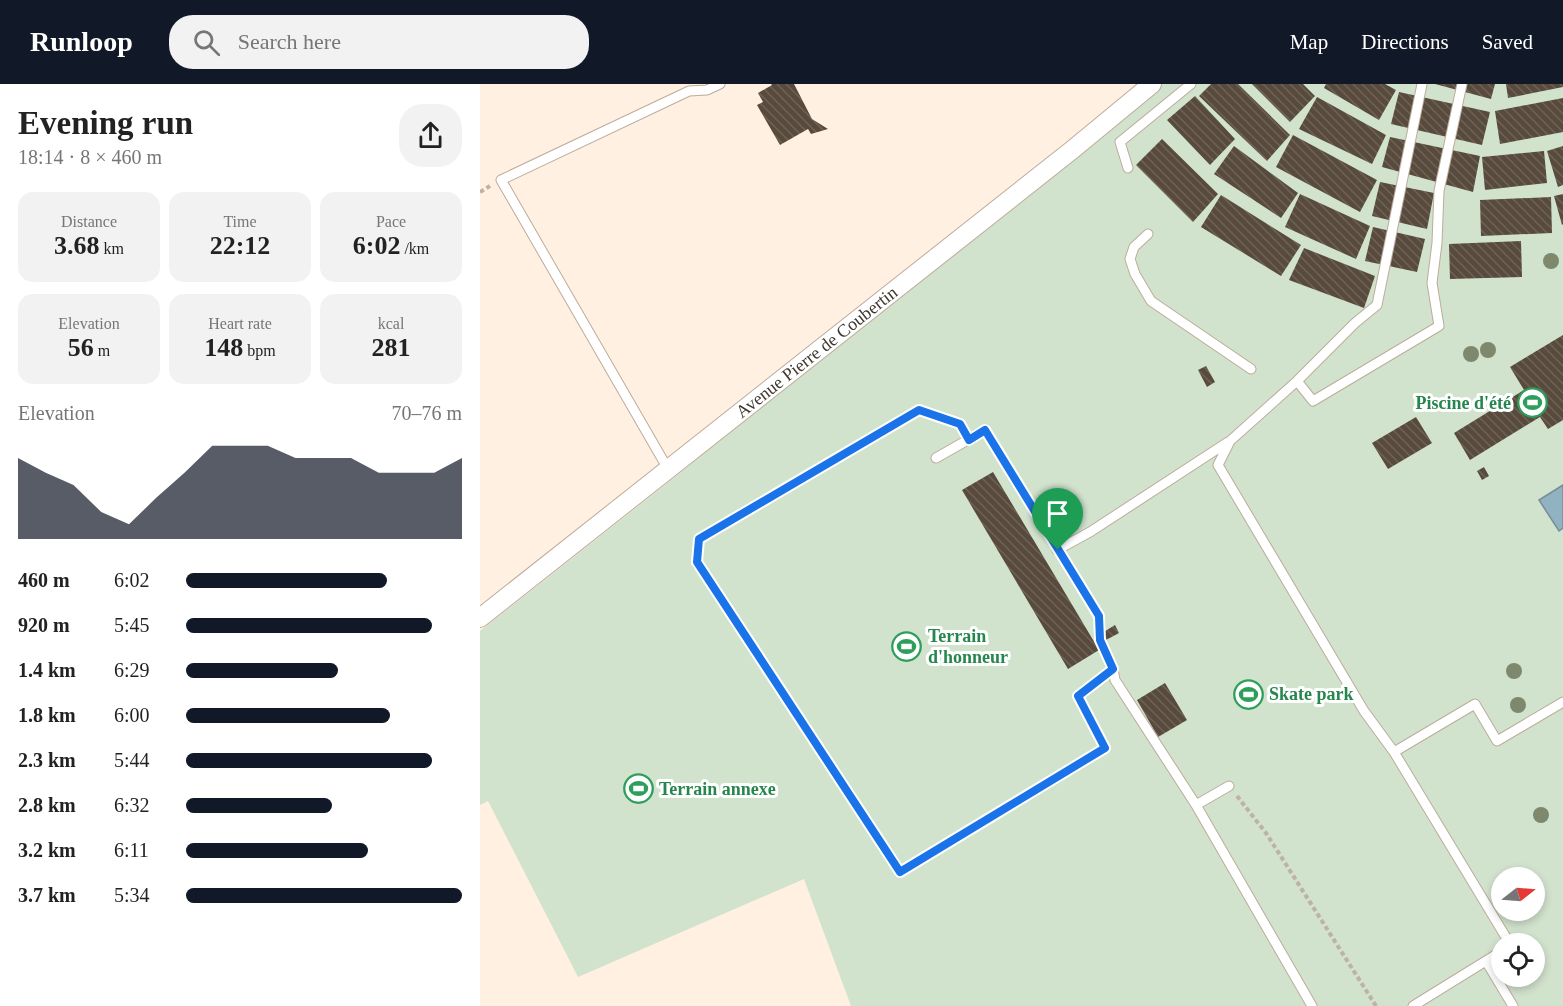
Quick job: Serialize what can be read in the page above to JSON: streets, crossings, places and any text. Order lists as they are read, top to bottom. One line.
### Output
{"streets":{"street":["Avenue Pierre de Coubertin"]},"places":{"sports":["Piscine d'été","Terrain d'honneur","Skate park","Terrain annexe"]},"north":"right","page":{"header":"Runloop","search":"Search here","nav":["Map","Directions","Saved"],"heading":["Evening run","18:14 · 8 × 460 m"],"stats":[["Distance","3.68 km"],["Time","22:12"],["Pace","6:02 /km"],["Elevation","56 m"],["Heart rate","148 bpm"],["kcal","281"]],"chart":["Elevation","70–76 m"],"list":[{"name":"460 m","note":"6:02"},{"name":"920 m","note":"5:45"},{"name":"1.4 km","note":"6:29"},{"name":"1.8 km","note":"6:00"},{"name":"2.3 km","note":"5:44"},{"name":"2.8 km","note":"6:32"},{"name":"3.2 km","note":"6:11"},{"name":"3.7 km","note":"5:34"}]}}
